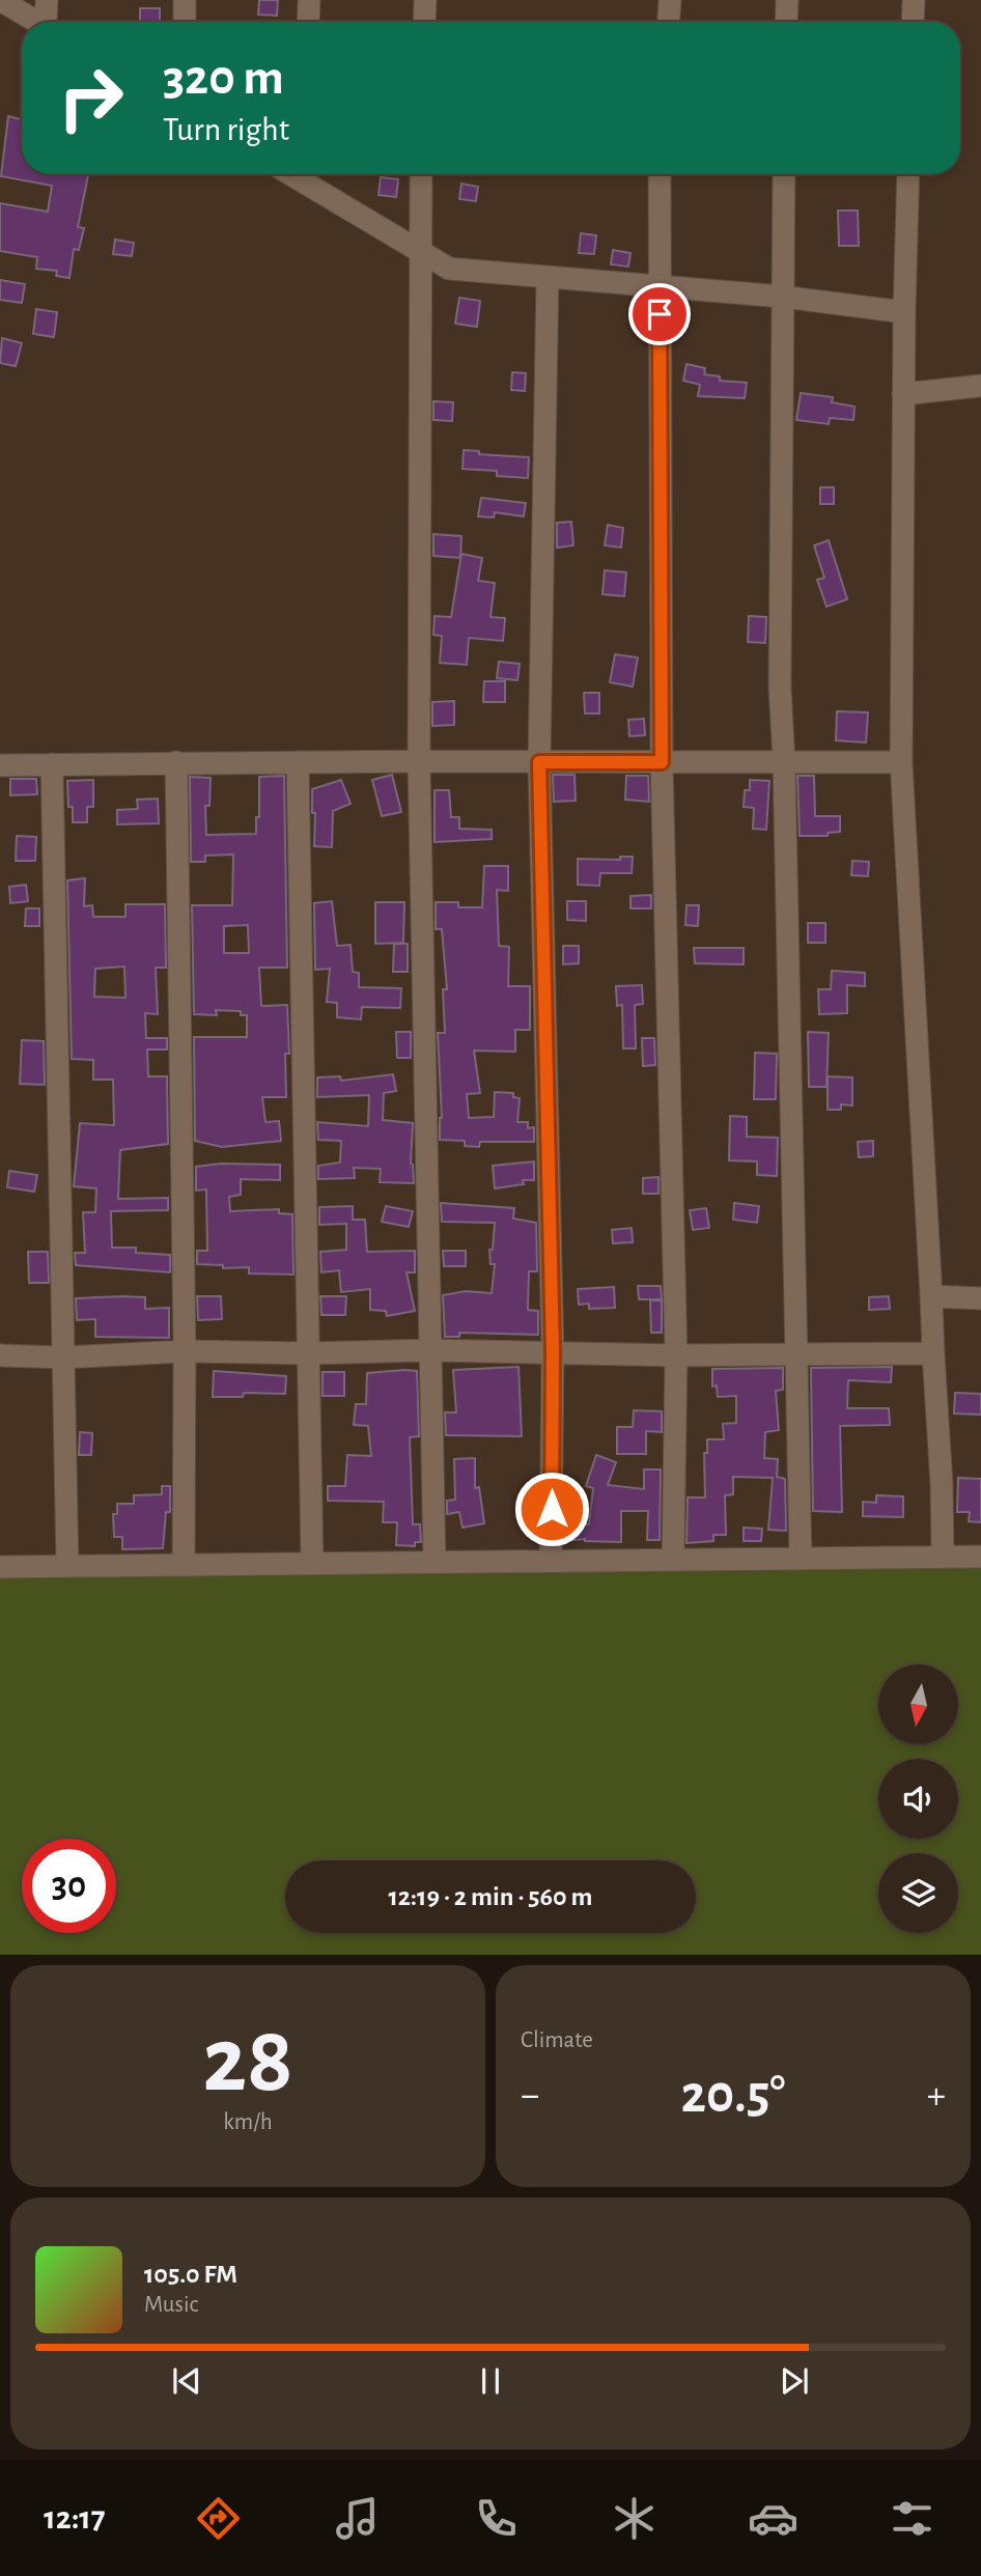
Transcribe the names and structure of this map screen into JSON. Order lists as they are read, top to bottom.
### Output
{
  "north": "bottom",
  "page": {
    "turn": ["320 m", "Turn right"],
    "limit": "30",
    "trip": "12:19 · 2 min · 560 m",
    "tile": [
      ["28", "km/h"],
      "Climate"
    ],
    "heat": ["−", "20.5°", "+"],
    "song": ["105.0 FM", "Music"],
    "tabs": "12:17"
  }
}
